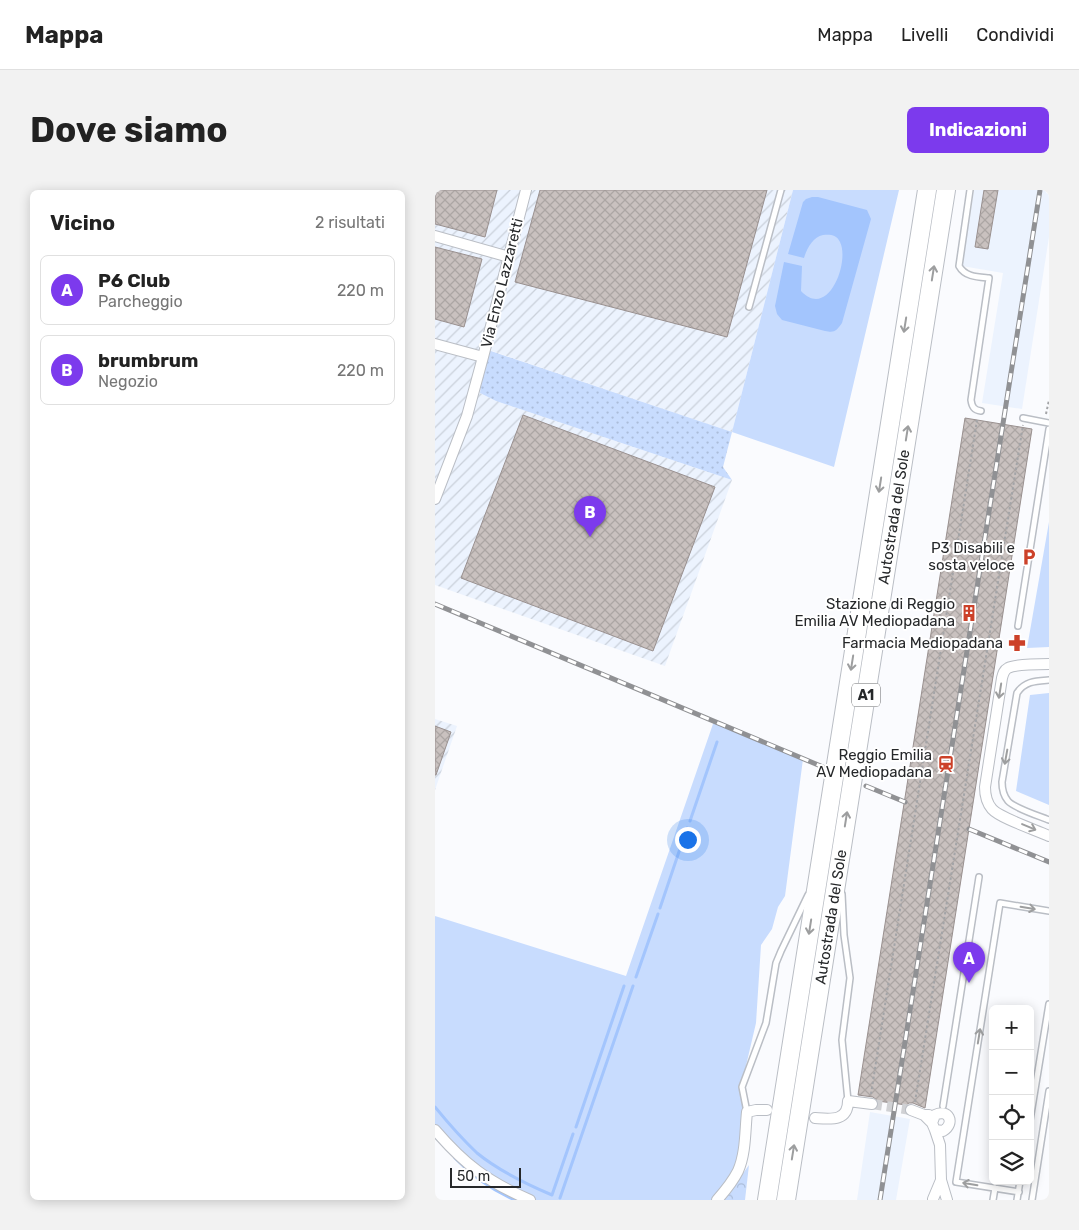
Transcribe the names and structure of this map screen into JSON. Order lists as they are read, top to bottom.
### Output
{
  "streets": {
    "highway": ["Autostrada del Sole", "A1"],
    "street": ["Via Enzo Lazzaretti"]
  },
  "places": {
    "parking": ["P3 Disabili e sosta veloce"],
    "building": ["Stazione di Reggio Emilia AV Mediopadana"],
    "pharmacy": ["Farmacia Mediopadana"],
    "station": ["Reggio Emilia AV Mediopadana"]
  },
  "scale_bar": "50 m",
  "page": {
    "header": "Mappa",
    "nav": ["Mappa", "Livelli", "Condividi"],
    "buttons": "Indicazioni",
    "title": "Dove siamo",
    "heading": ["Vicino", "2 risultati"],
    "list": [
      {
        "mark": "A",
        "name": "P6 Club",
        "note": "Parcheggio",
        "value": "220 m"
      },
      {
        "mark": "B",
        "name": "brumbrum",
        "note": "Negozio",
        "value": "220 m"
      }
    ],
    "pins": ["B", "A"],
    "map_buttons": ["+", "−"],
    "scale": "50 m"
  }
}
